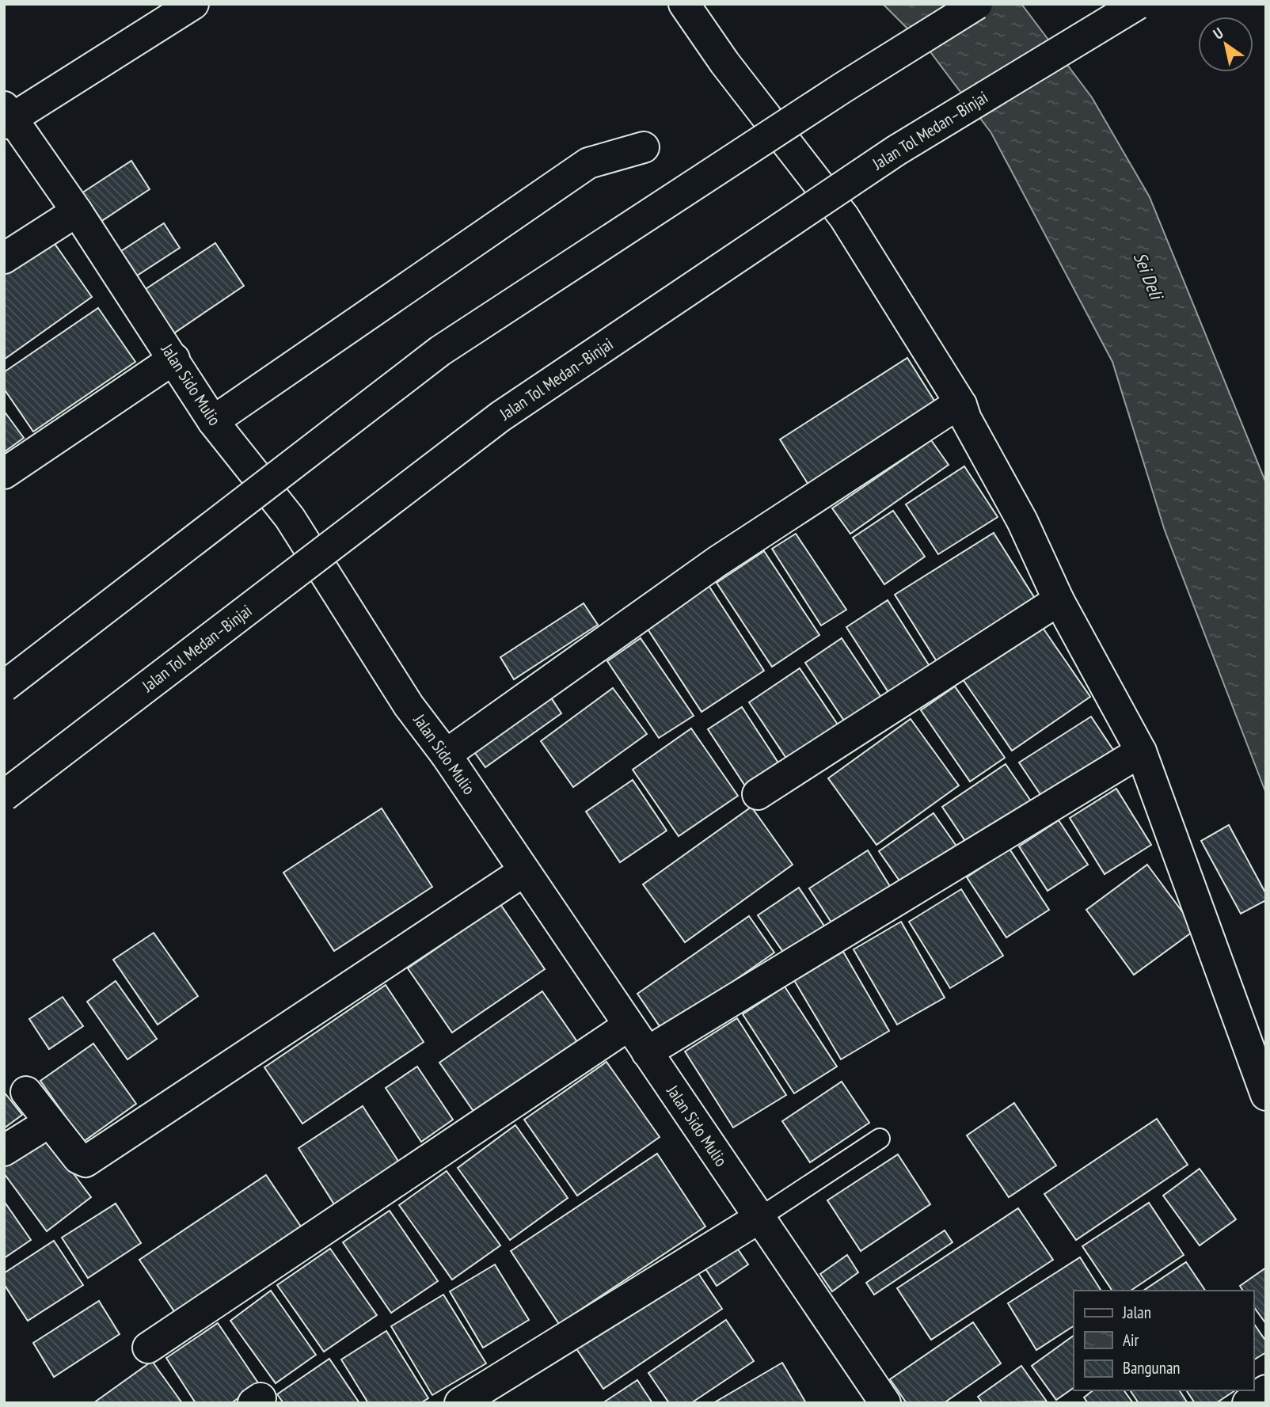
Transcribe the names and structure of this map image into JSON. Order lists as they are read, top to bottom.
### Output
{
  "streets": {
    "main road": ["Jalan Tol Medan–Binjai", "Jalan Sido Mulio"]
  },
  "water": ["Sei Deli"],
  "legend": ["Jalan", "Air", "Bangunan"],
  "north": "top left"
}
